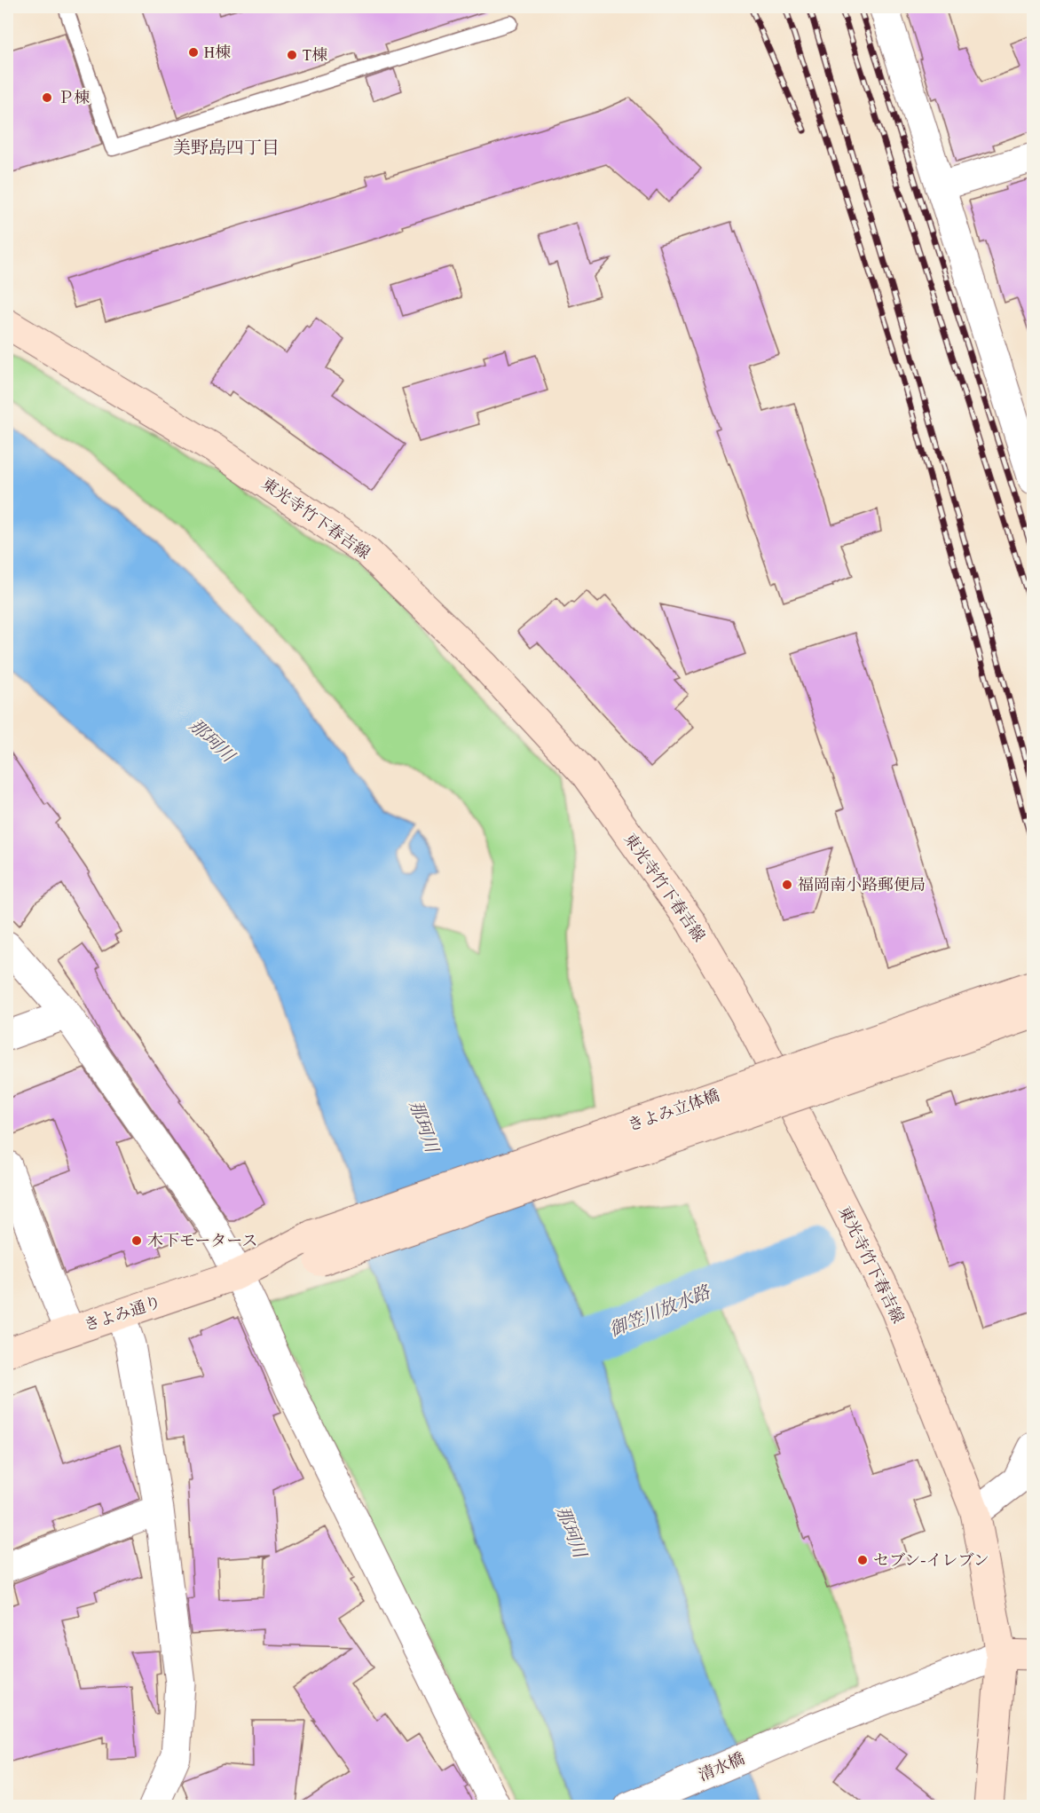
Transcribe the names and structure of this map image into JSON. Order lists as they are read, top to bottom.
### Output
{
  "streets": {
    "street": [
      "東光寺竹下春吉線",
      "きよみ立体橋",
      "きよみ通り",
      "清水橋"
    ]
  },
  "crossings": [
    ["東光寺竹下春吉線", "清水橋"],
    ["きよみ立体橋", "きよみ通り"]
  ],
  "districts": ["美野島四丁目"],
  "water": ["那珂川", "御笠川放水路"],
  "places": [
    "H棟",
    "T棟",
    "Ｐ棟",
    "福岡南小路郵便局",
    "木下モータース",
    "セブン-イレブン"
  ]
}
